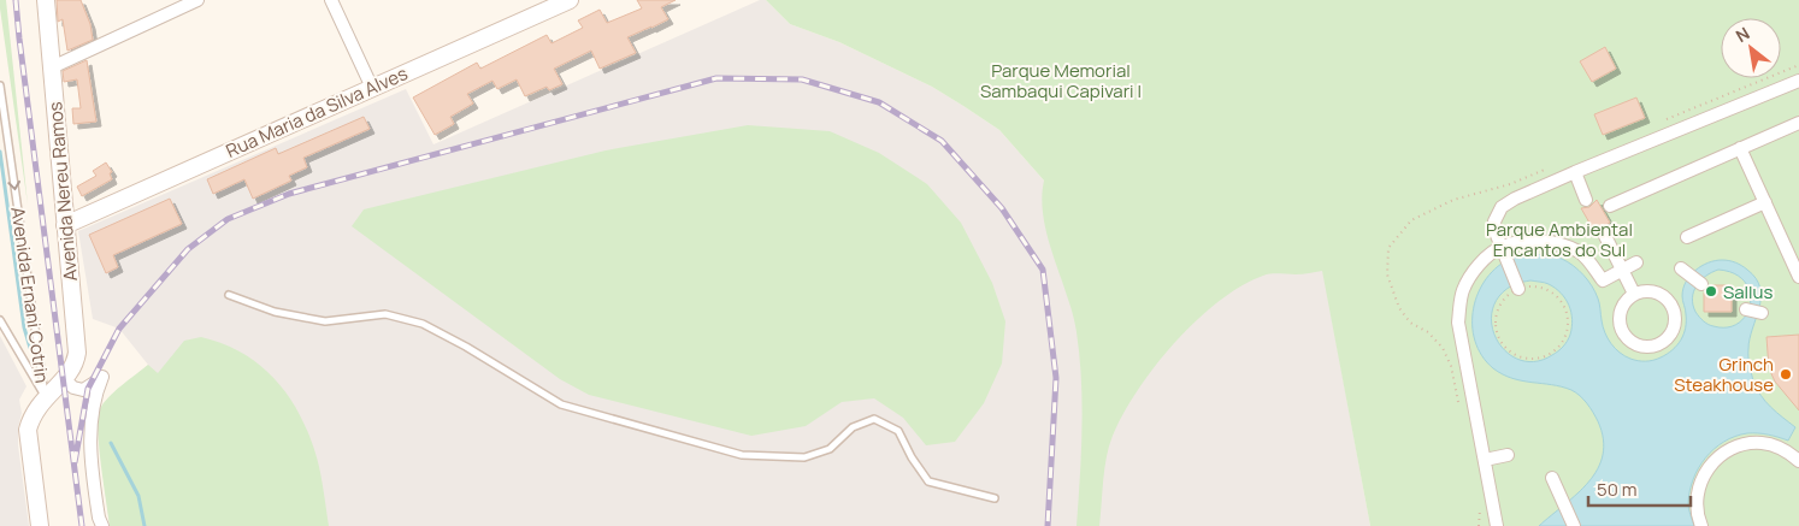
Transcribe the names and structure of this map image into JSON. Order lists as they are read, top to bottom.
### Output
{
  "streets": {
    "main road": ["Rua Maria da Silva Alves", "Avenida Nereu Ramos"],
    "lane": ["Avenida Ernani Cotrin"]
  },
  "crossings": [
    ["Rua Maria da Silva Alves", "Avenida Nereu Ramos"],
    ["Avenida Nereu Ramos", "Avenida Ernani Cotrin"]
  ],
  "parks": ["Parque Memorial Sambaqui Capivari I", "Parque Ambiental Encantos do Sul"],
  "places": ["Sallus", "Grinch Steakhouse"],
  "scale_bar": "50 m",
  "north": "top left"
}
